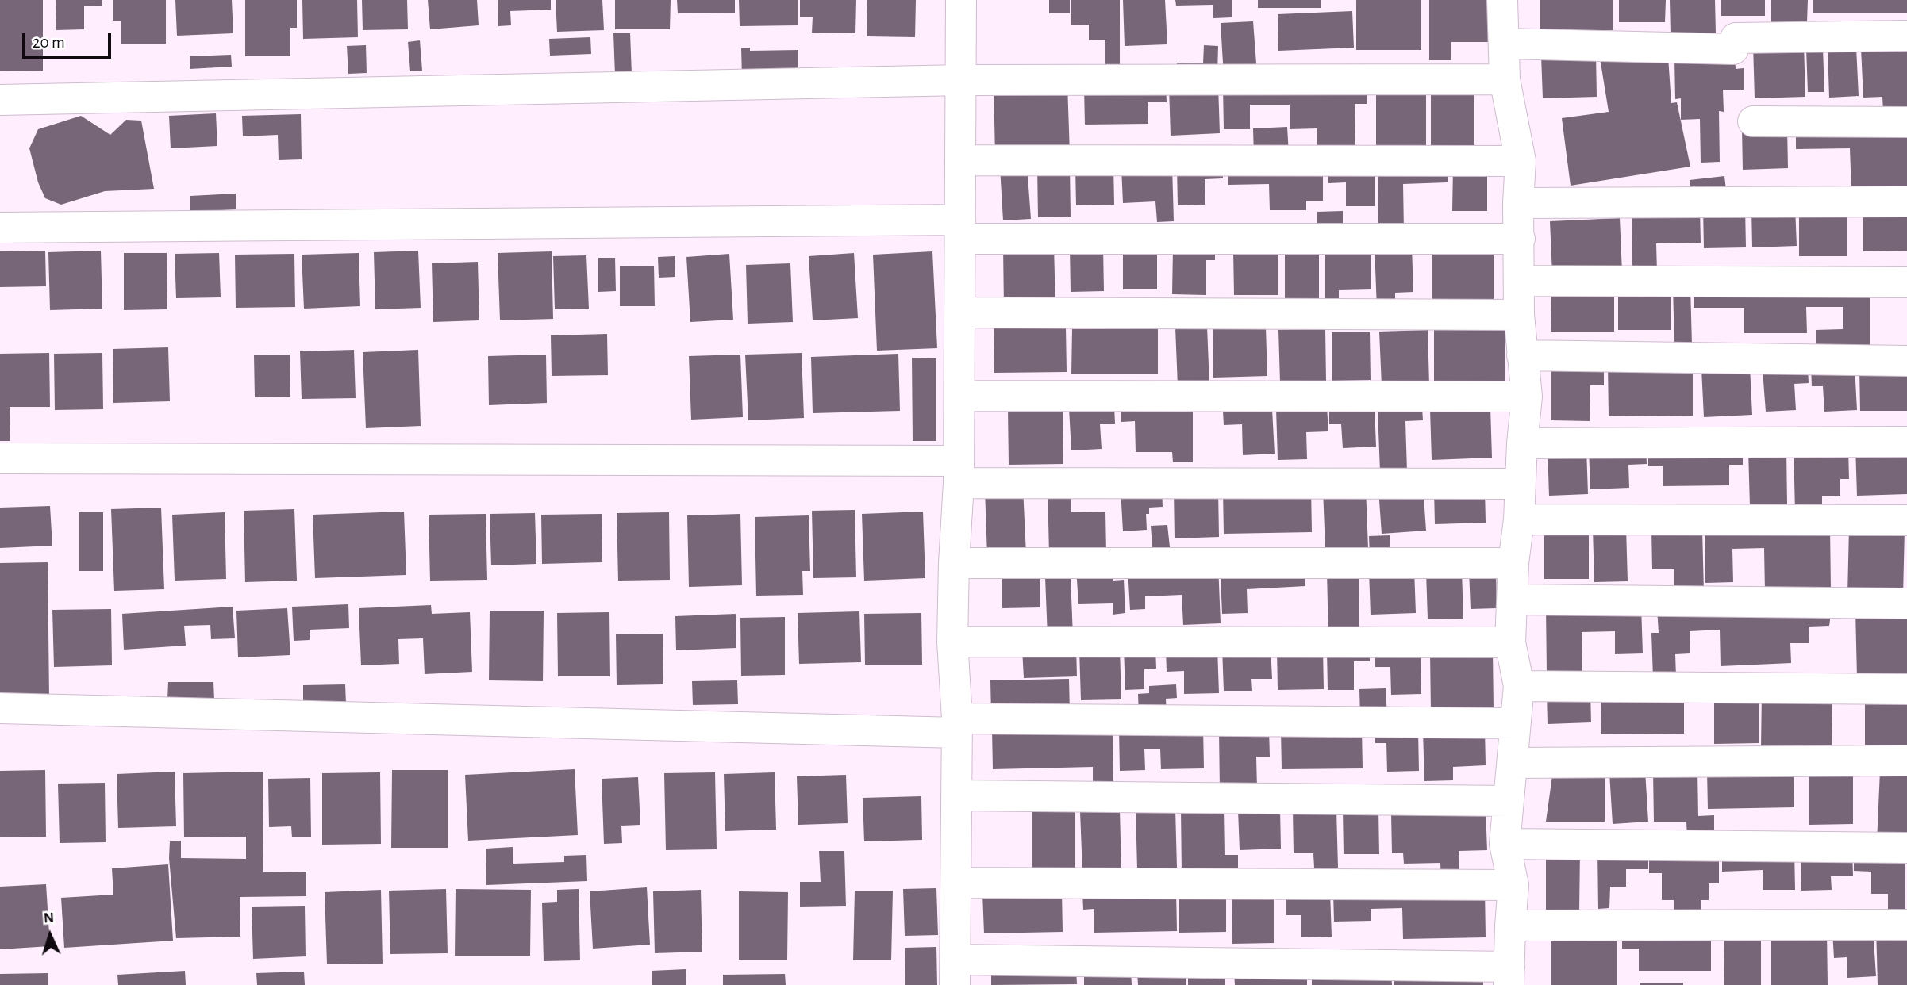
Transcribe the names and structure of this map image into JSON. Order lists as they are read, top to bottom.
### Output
{
  "scale_bar": "20 m",
  "north": "top"
}
